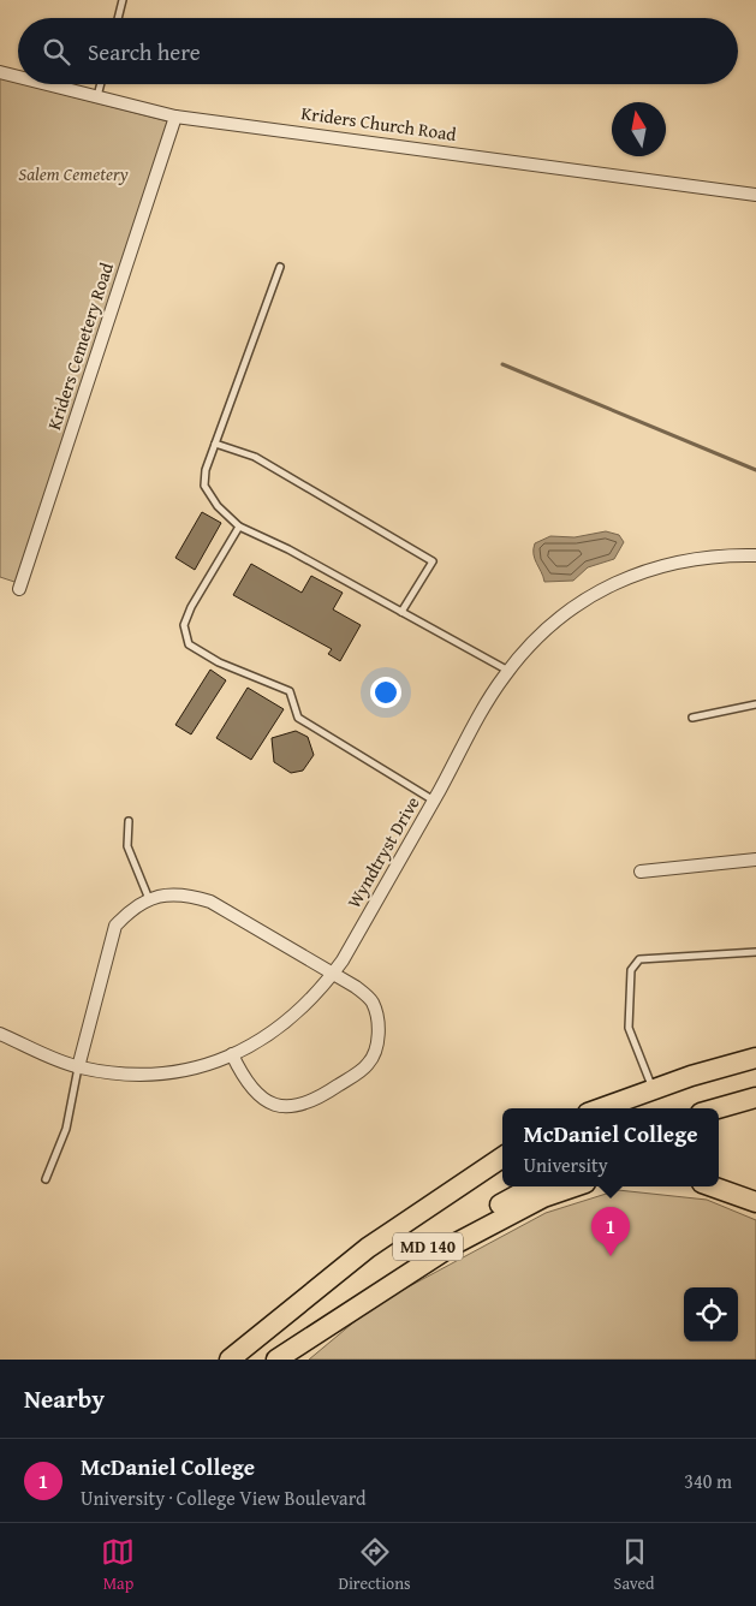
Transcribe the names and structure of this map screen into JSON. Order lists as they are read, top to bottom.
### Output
{
  "streets": {
    "highway": ["MD 140"],
    "street": ["Kriders Church Road", "Kriders Cemetery Road", "Wyndtryst Drive"]
  },
  "crossings": [
    ["Kriders Church Road", "Kriders Cemetery Road"]
  ],
  "parks": ["Salem Cemetery"],
  "north": "top",
  "page": {
    "search": "Search here",
    "popup": ["McDaniel College", "University"],
    "pins": "1",
    "heading": "Nearby",
    "list": [
      {
        "mark": "1",
        "name": "McDaniel College",
        "note": "University · College View Boulevard",
        "value": "340 m"
      }
    ],
    "nav": ["Map", "Directions", "Saved"]
  }
}
